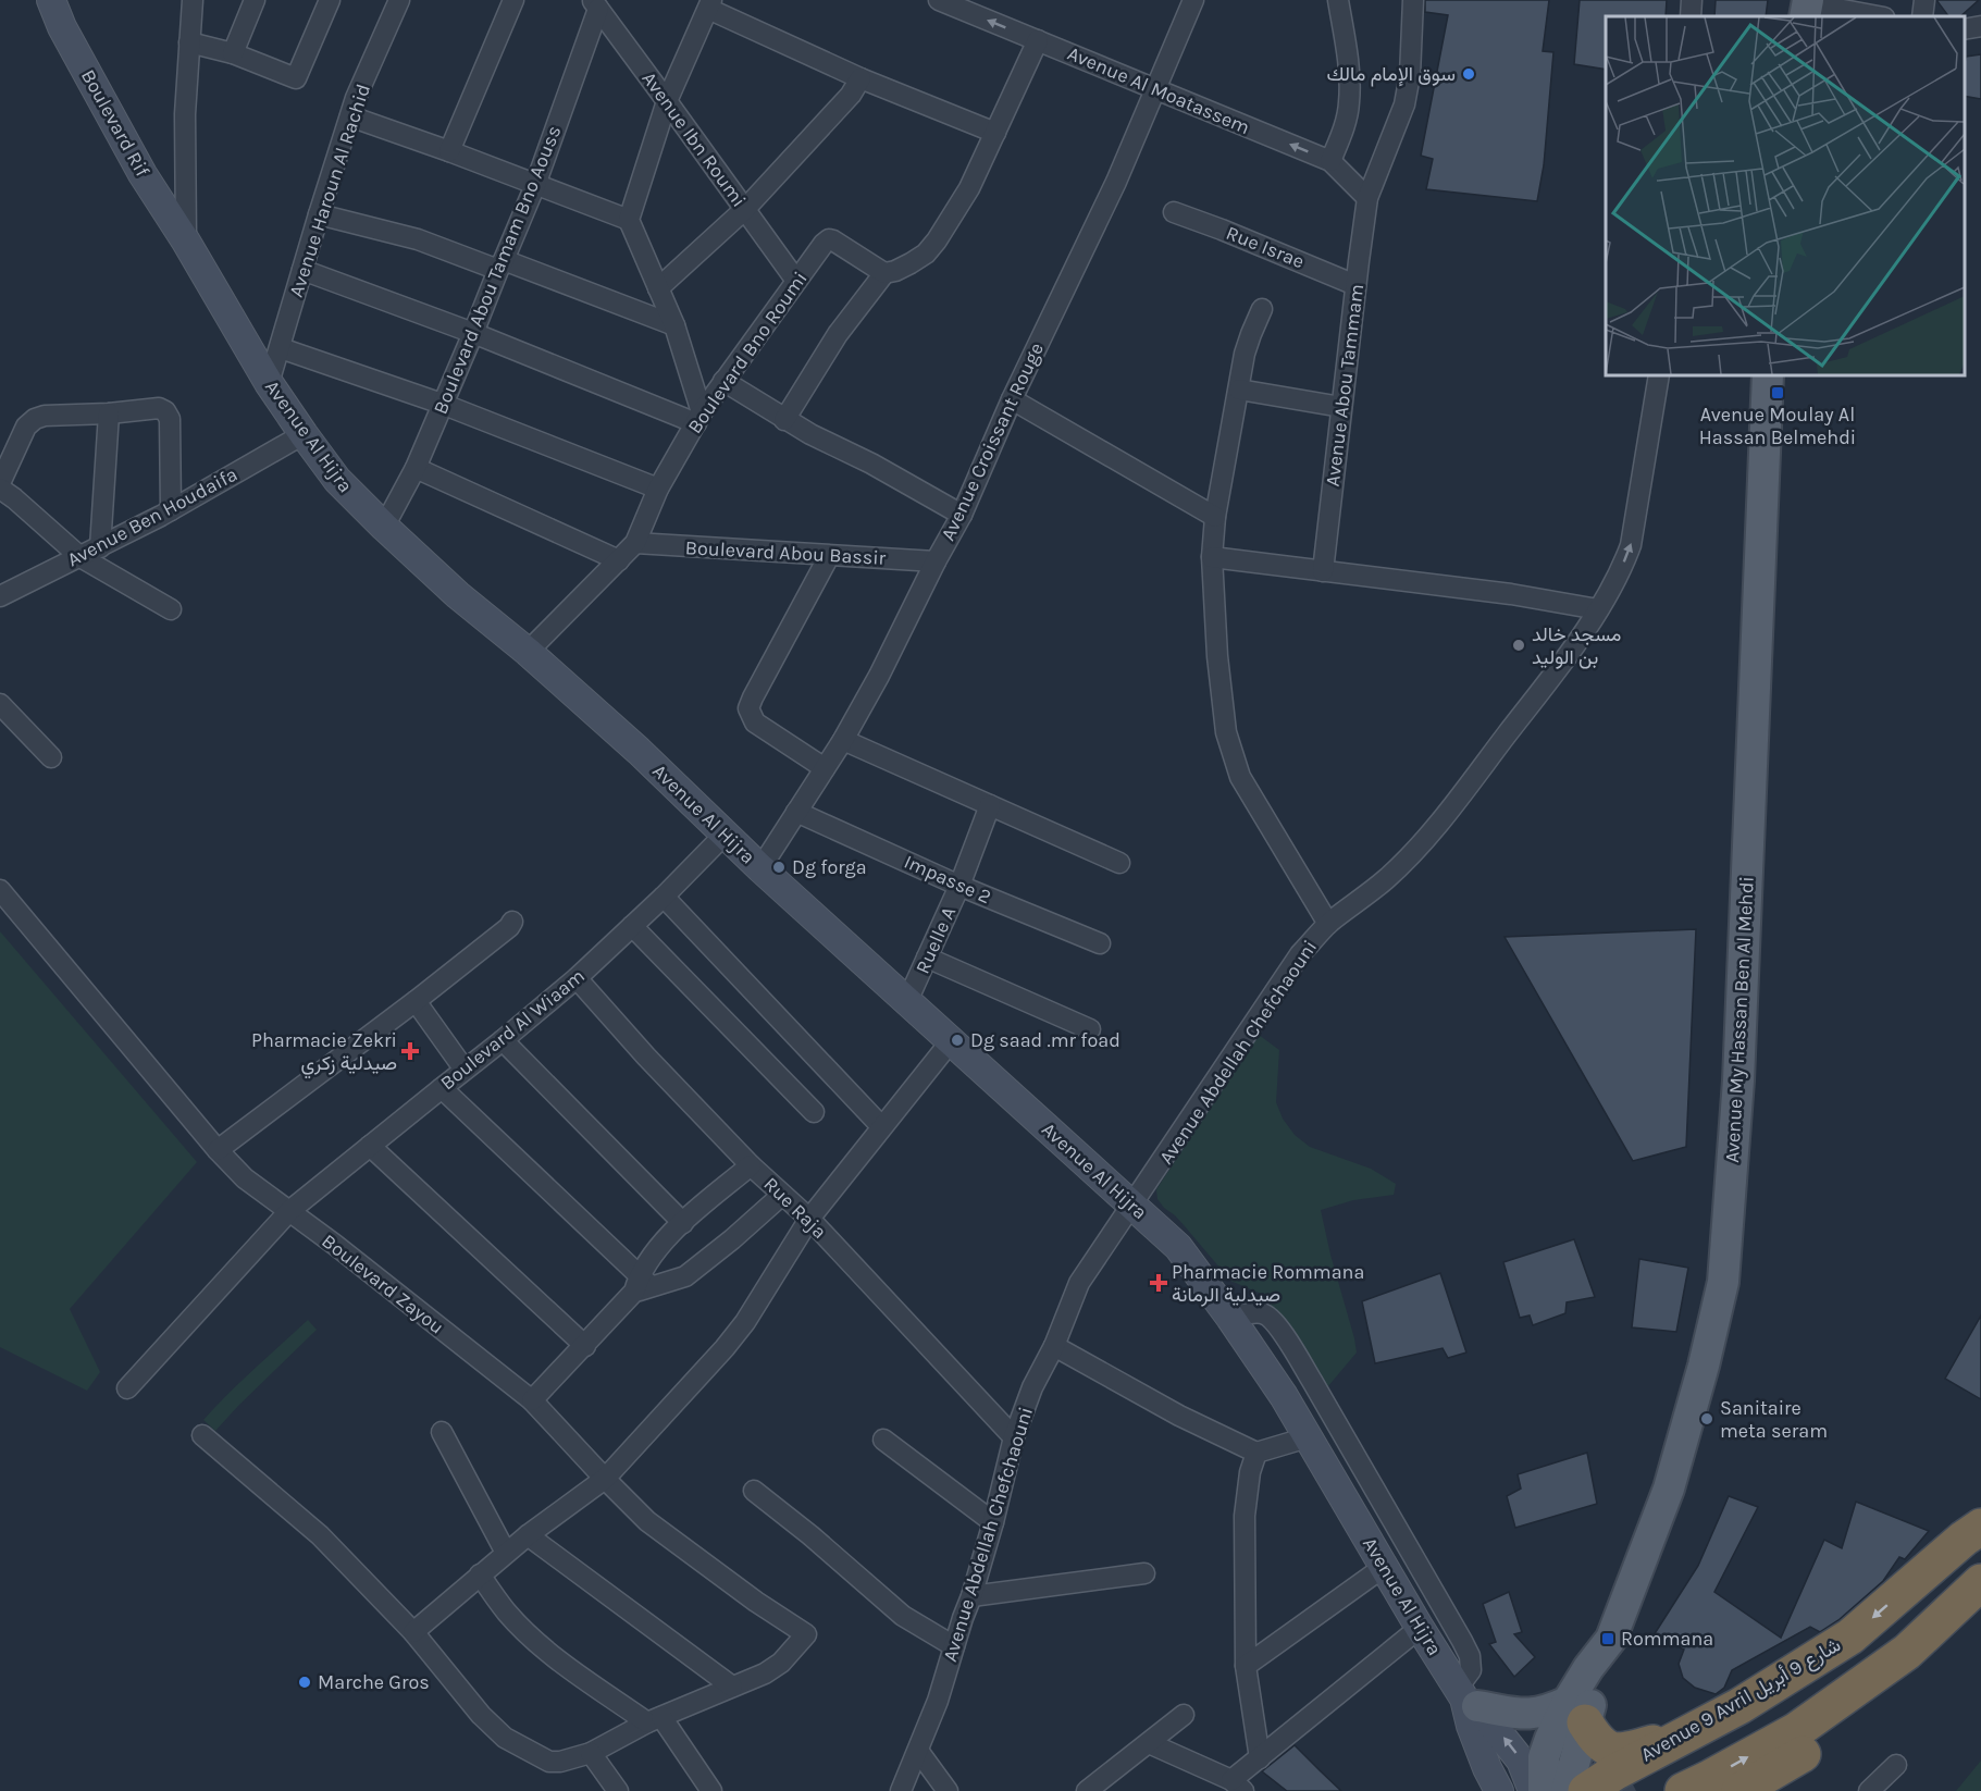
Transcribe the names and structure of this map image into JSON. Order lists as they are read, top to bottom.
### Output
{
  "streets": {
    "highway": ["Avenue 9 Avril شارع 9 أبريل"],
    "main road": ["Avenue My Hassan Ben Al Mehdi"],
    "street": [
      "Avenue Al Moatassem",
      "Boulevard Rif",
      "Avenue Ibn Roumi",
      "Avenue Haroun Al Rachid",
      "Rue Israe",
      "Boulevard Abou Tamam Bno Aouss",
      "Boulevard Bno Roumi",
      "Avenue Abou Tammam",
      "Avenue Al Hijra",
      "Avenue Croissant Rouge",
      "Avenue Ben Houdaifa",
      "Boulevard Abou Bassir",
      "Impasse 2",
      "Ruelle A",
      "Boulevard Al Wiaam",
      "Avenue Abdellah Chefchaouni",
      "Rue Raja",
      "Boulevard Zayou"
    ]
  },
  "crossings": [
    ["Avenue Al Moatassem", "Avenue Abou Tammam"],
    ["Avenue Al Moatassem", "Avenue Croissant Rouge"],
    ["Boulevard Rif", "Avenue Al Hijra"],
    ["Avenue Ibn Roumi", "Boulevard Abou Tamam Bno Aouss"],
    ["Avenue Ibn Roumi", "Boulevard Bno Roumi"],
    ["Avenue Haroun Al Rachid", "Avenue Al Hijra"],
    ["Rue Israe", "Avenue Abou Tammam"],
    ["Boulevard Abou Tamam Bno Aouss", "Avenue Al Hijra"],
    ["Boulevard Bno Roumi", "Avenue Al Hijra"],
    ["Boulevard Bno Roumi", "Boulevard Abou Bassir"],
    ["Avenue Al Hijra", "Avenue Croissant Rouge"],
    ["Avenue Al Hijra", "Avenue Ben Houdaifa"],
    ["Avenue Al Hijra", "Ruelle A"],
    ["Avenue Al Hijra", "Boulevard Al Wiaam"],
    ["Avenue Al Hijra", "Avenue Abdellah Chefchaouni"],
    ["Avenue Croissant Rouge", "Boulevard Abou Bassir"],
    ["Avenue Croissant Rouge", "Impasse 2"],
    ["Impasse 2", "Ruelle A"],
    ["Boulevard Al Wiaam", "Rue Raja"],
    ["Boulevard Al Wiaam", "Boulevard Zayou"],
    ["Avenue Abdellah Chefchaouni", "Rue Raja"]
  ],
  "places": {
    "other": [
      "سوق الإمام مالك",
      "مسجد خالد بن الوليد",
      "Dg forga",
      "Dg saad .mr foad",
      "Sanitaire meta seram",
      "Marche Gros"
    ],
    "transit": ["Avenue Moulay Al Hassan Belmehdi", "Rommana"],
    "health": ["Pharmacie Zekri صيدلية زكري", "Pharmacie Rommana صيدلية الرمانة"]
  }
}
